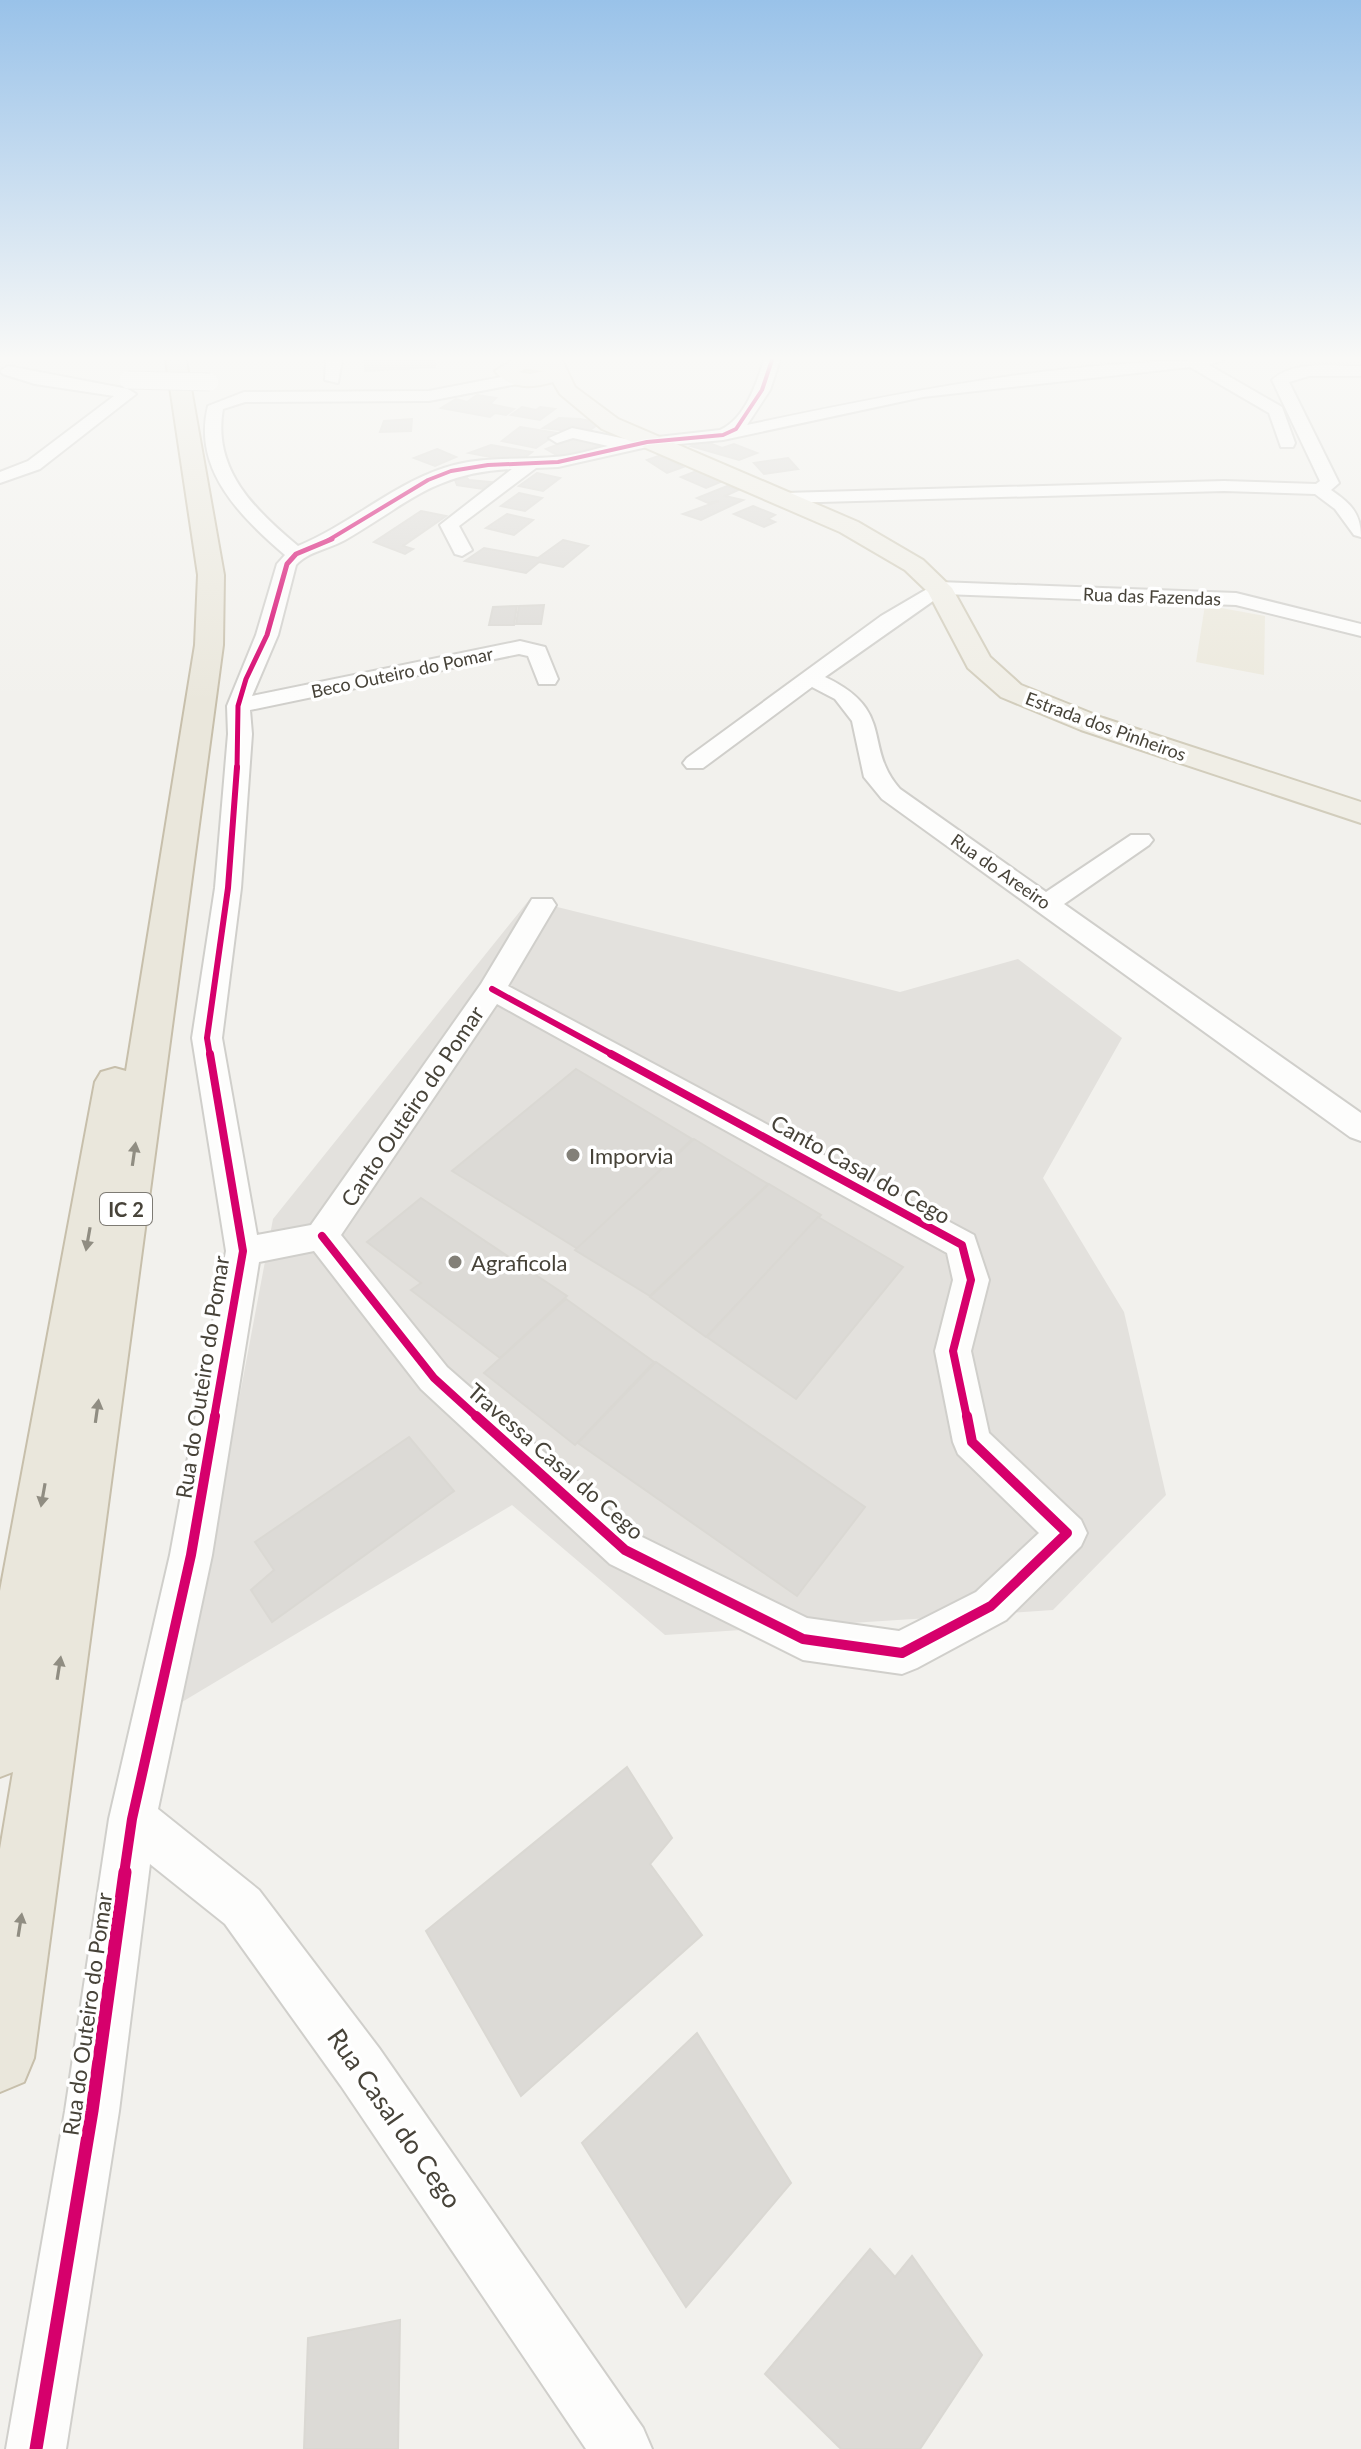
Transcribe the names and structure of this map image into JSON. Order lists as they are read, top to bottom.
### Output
{
  "streets": {
    "highway": ["IC 2"],
    "main road": ["Estrada dos Pinheiros"],
    "street": [
      "Rua das Fazendas",
      "Beco Outeiro do Pomar",
      "Rua do Areeiro",
      "Canto Outeiro do Pomar",
      "Canto Casal do Cego",
      "Rua do Outeiro do Pomar",
      "Travessa Casal do Cego",
      "Rua Casal do Cego"
    ]
  },
  "crossings": [
    ["Rua das Fazendas", "Estrada dos Pinheiros"],
    ["Beco Outeiro do Pomar", "Rua do Outeiro do Pomar"],
    ["Canto Outeiro do Pomar", "Canto Casal do Cego"],
    ["Canto Outeiro do Pomar", "Travessa Casal do Cego"],
    ["Canto Casal do Cego", "Travessa Casal do Cego"],
    ["Rua do Outeiro do Pomar", "Rua Casal do Cego"]
  ],
  "places": ["Imporvia", "Agraficola"]
}
